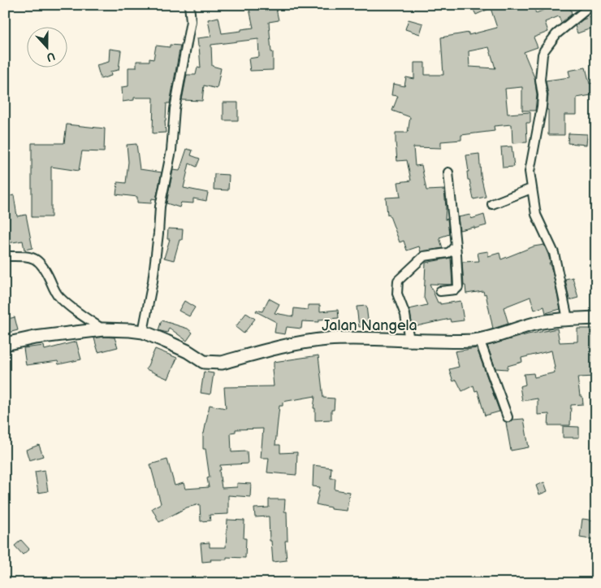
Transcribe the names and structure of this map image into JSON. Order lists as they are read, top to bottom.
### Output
{
  "streets": {
    "main road": ["Jalan Nangela"]
  },
  "north": "bottom"
}
